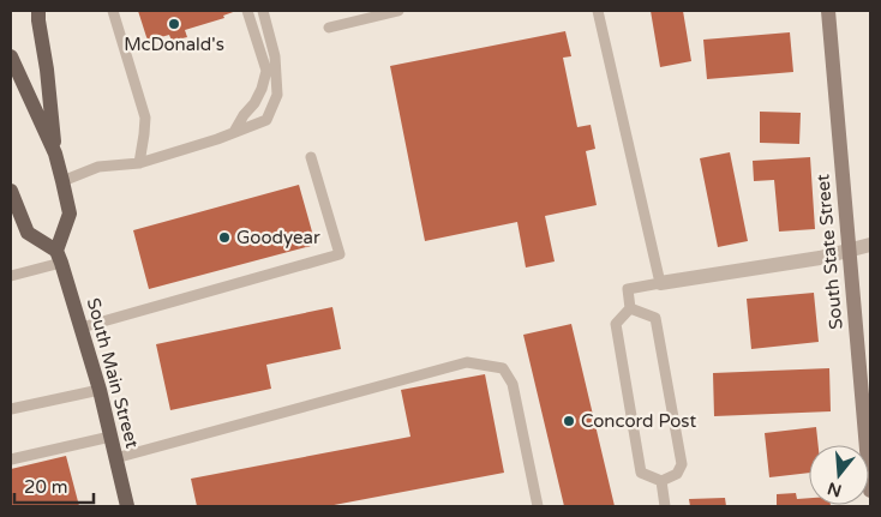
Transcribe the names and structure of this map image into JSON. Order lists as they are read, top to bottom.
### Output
{
  "streets": {
    "main road": ["South Main Street"],
    "street": ["South State Street"]
  },
  "places": ["McDonald's", "Goodyear", "Concord Post"],
  "scale_bar": "20 m",
  "north": "bottom"
}
